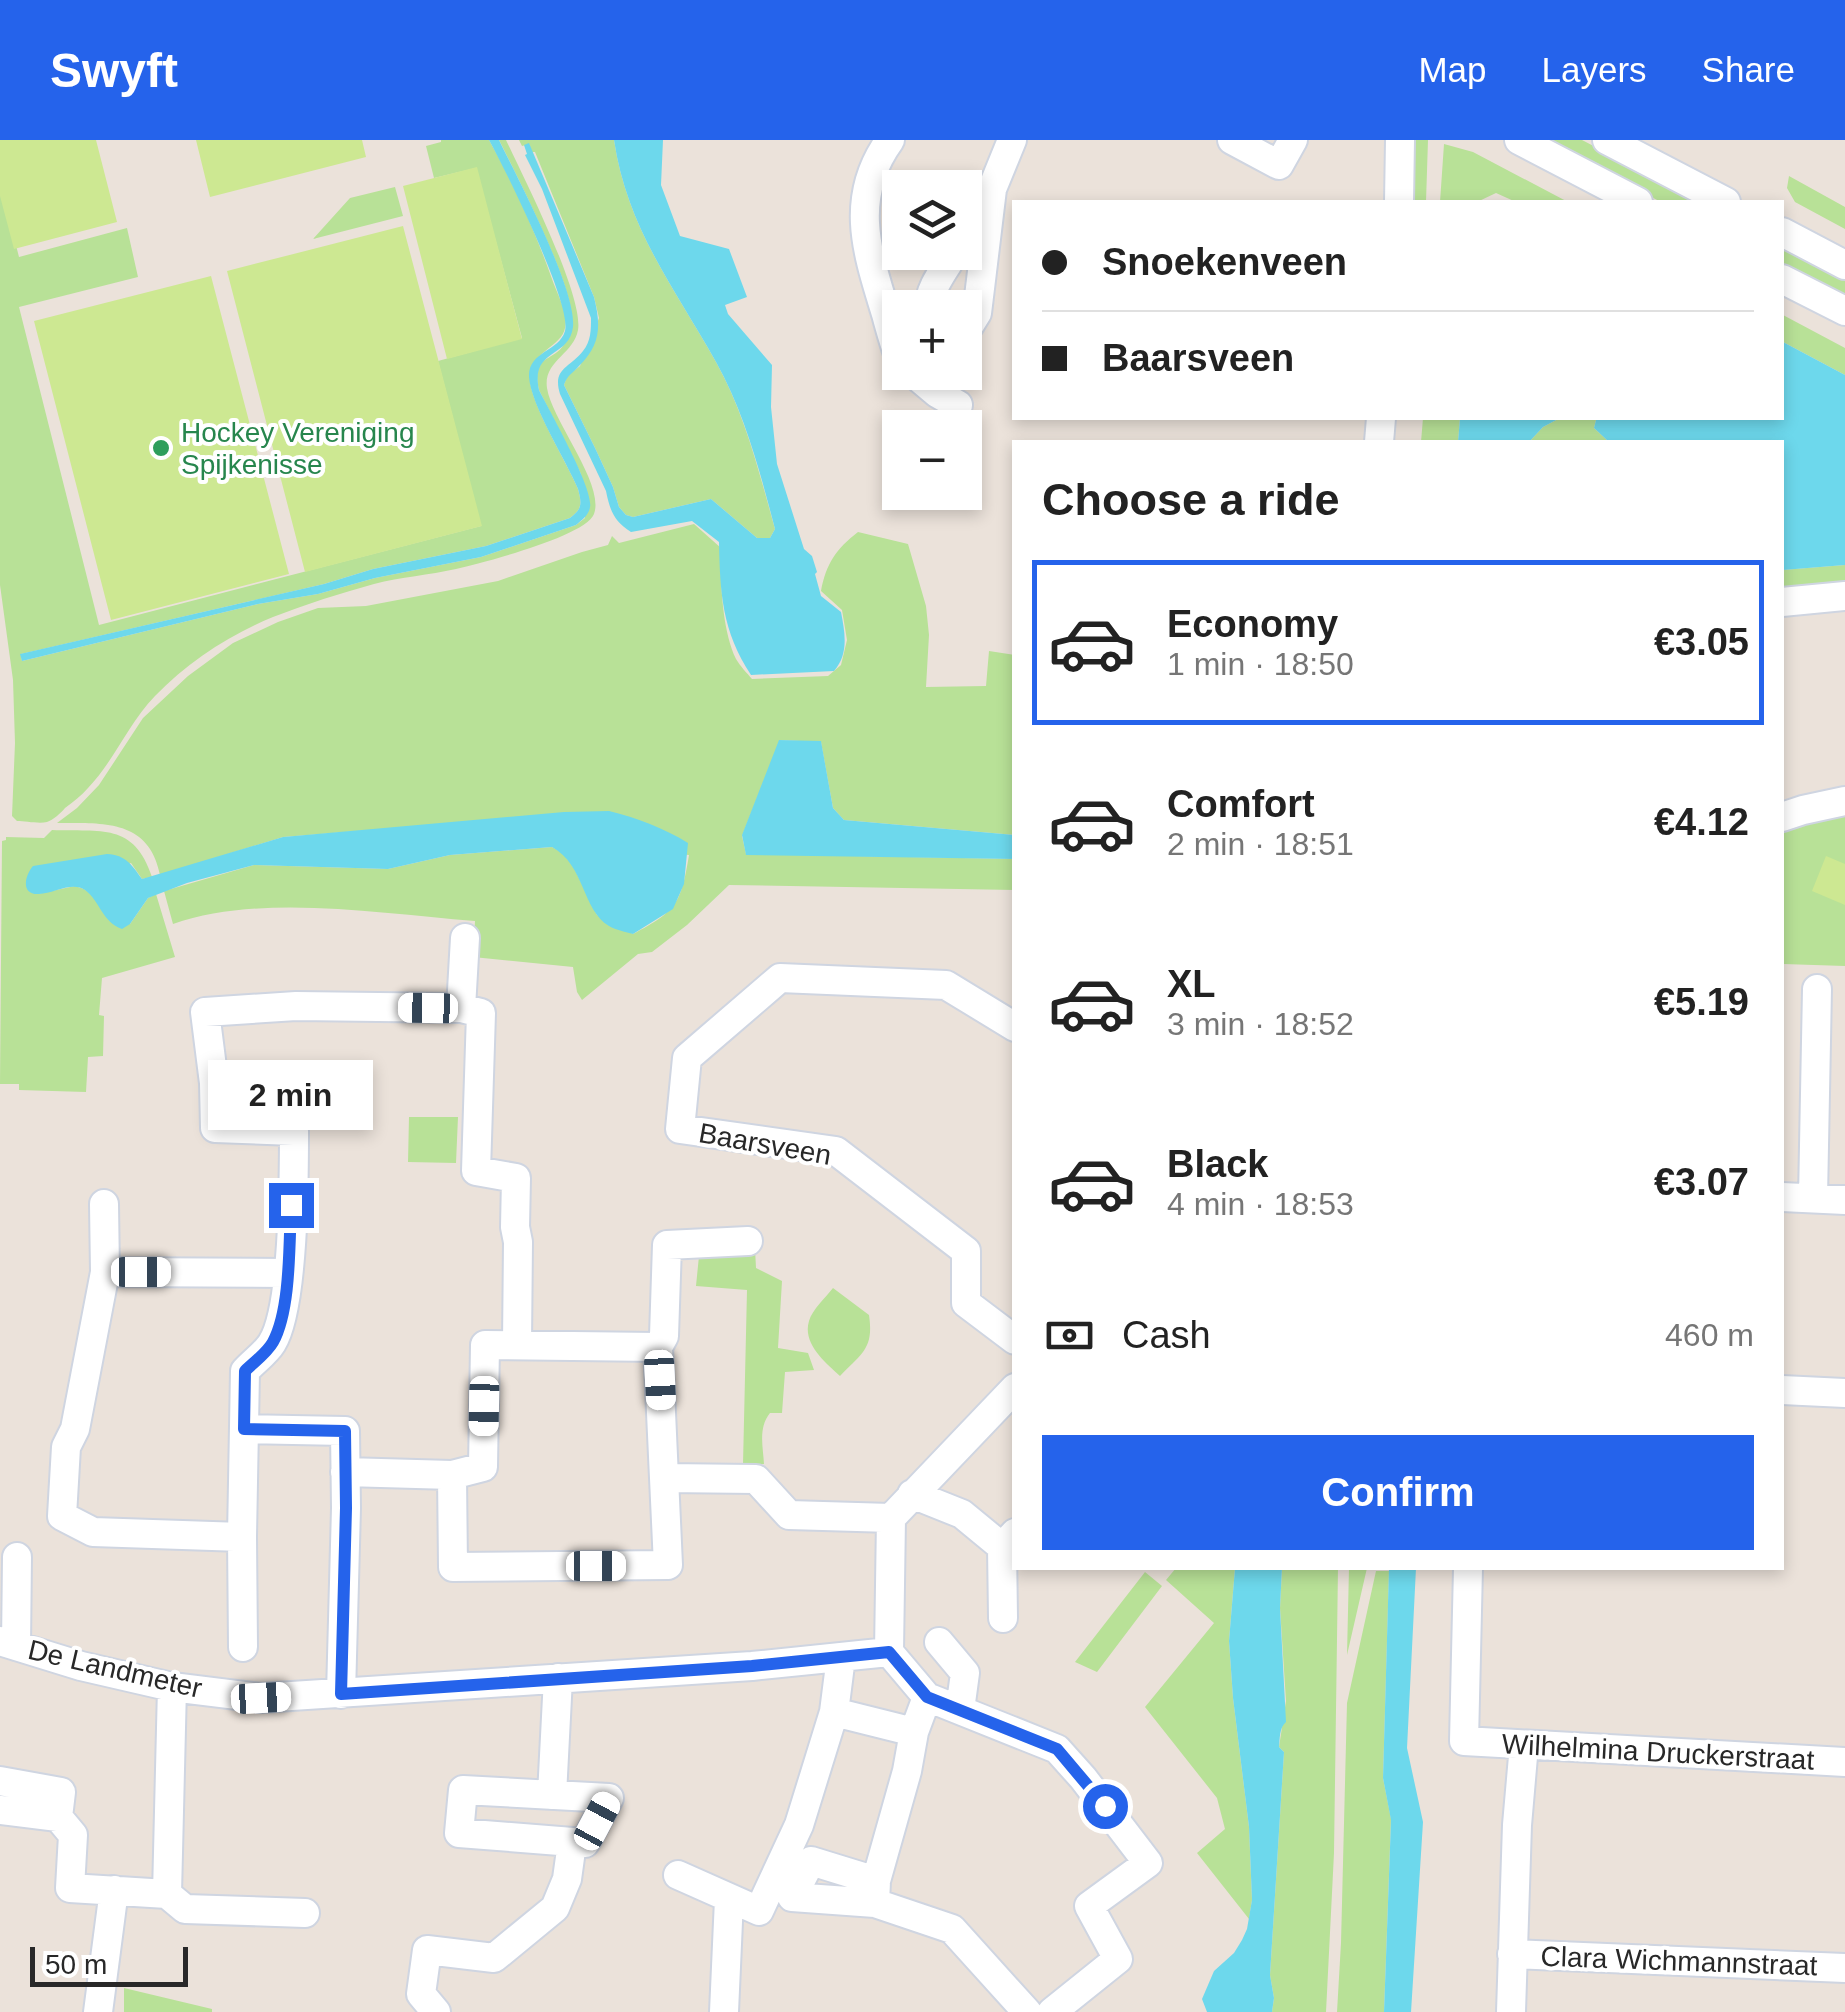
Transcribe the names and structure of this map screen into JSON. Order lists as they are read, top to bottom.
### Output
{
  "streets": {
    "street": [
      "Baarsveen",
      "De Landmeter",
      "Wilhelmina Druckerstraat",
      "Clara Wichmannstraat"
    ]
  },
  "places": ["Hockey Vereniging Spijkenisse"],
  "scale_bar": "50 m",
  "page": {
    "header": "Swyft",
    "nav": ["Map", "Layers", "Share"],
    "map_buttons": ["+", "−"],
    "banner": ["Snoekenveen", "Baarsveen"],
    "heading": "Choose a ride",
    "list": [
      {
        "name": "Economy",
        "note": "1 min · 18:50",
        "value": "€3.05"
      },
      {
        "name": "Comfort",
        "note": "2 min · 18:51",
        "value": "€4.12"
      },
      {
        "name": "XL",
        "note": "3 min · 18:52",
        "value": "€5.19"
      },
      {
        "name": "Black",
        "note": "4 min · 18:53",
        "value": "€3.07"
      }
    ],
    "bubble": "2 min",
    "pay": ["Cash", "460 m"],
    "buttons": "Confirm",
    "scale": "50 m"
  }
}
